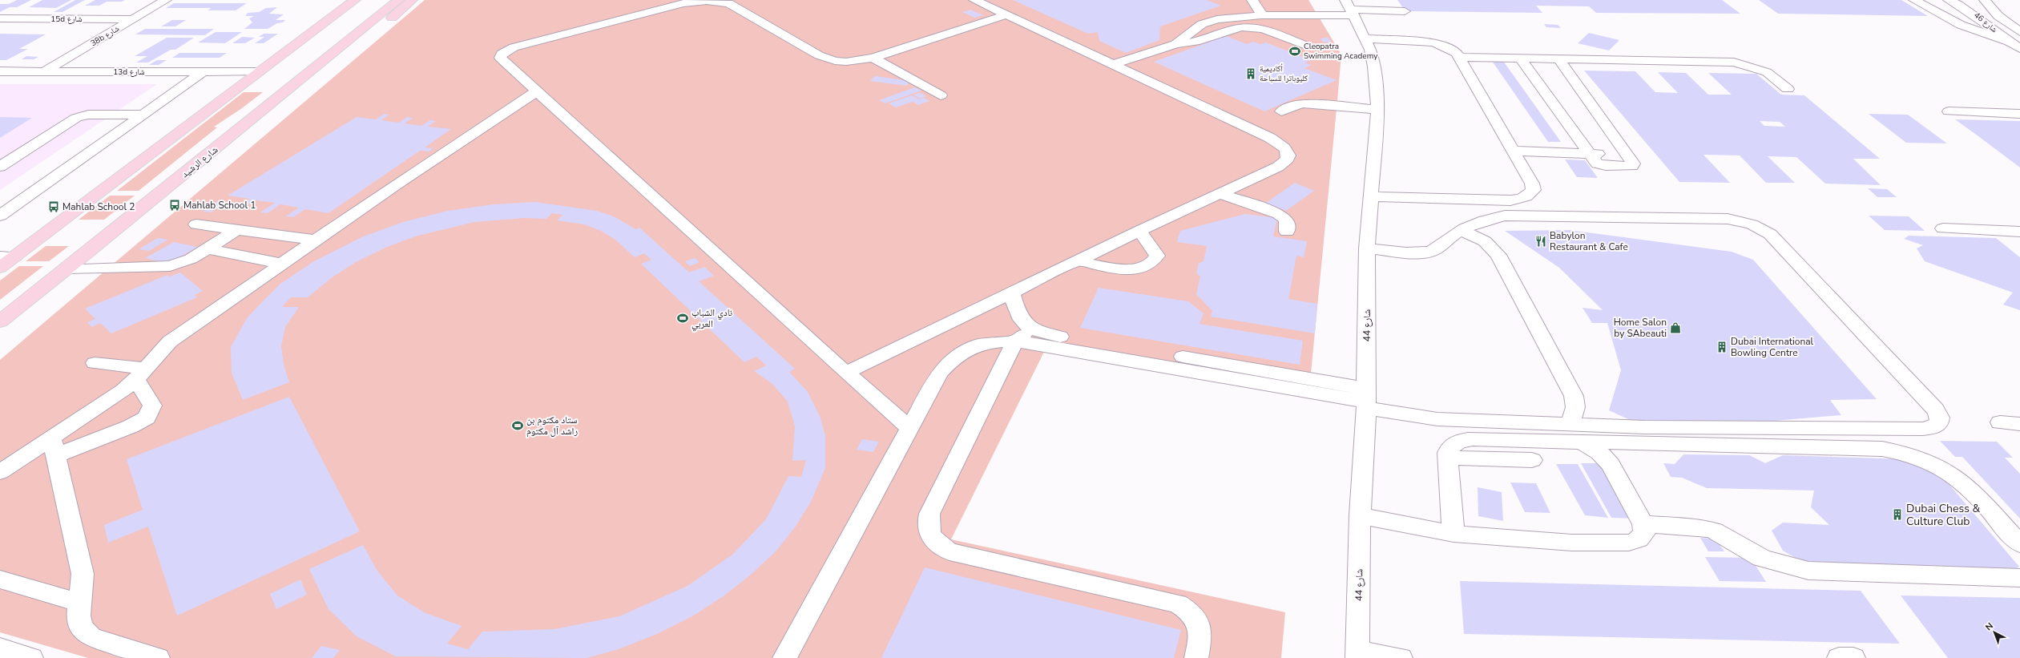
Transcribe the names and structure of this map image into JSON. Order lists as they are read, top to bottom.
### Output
{
  "streets": {
    "main road": ["شارع الرشيد"],
    "street": [
      "15d شارع",
      "شارع 46",
      "38b شارع",
      "13d شارع",
      "شارع 44"
    ]
  },
  "crossings": [
    ["15d شارع", "38b شارع"],
    ["38b شارع", "13d شارع"]
  ],
  "places": {
    "sports": ["Cleopatra Swimming Academy", "نادي الشباب العربي", "ستاد مكتوم بن راشد آل مكتوم"],
    "building": ["أكاديمية كليوباترا للسباحة", "Dubai International Bowling Centre", "Dubai Chess & Culture Club"],
    "bus stop": ["Mahlab School 1", "Mahlab School 2"],
    "restaurant": ["Babylon Restaurant & Cafe"],
    "shop": ["Home Salon by SAbeauti"]
  },
  "north": "top left"
}
